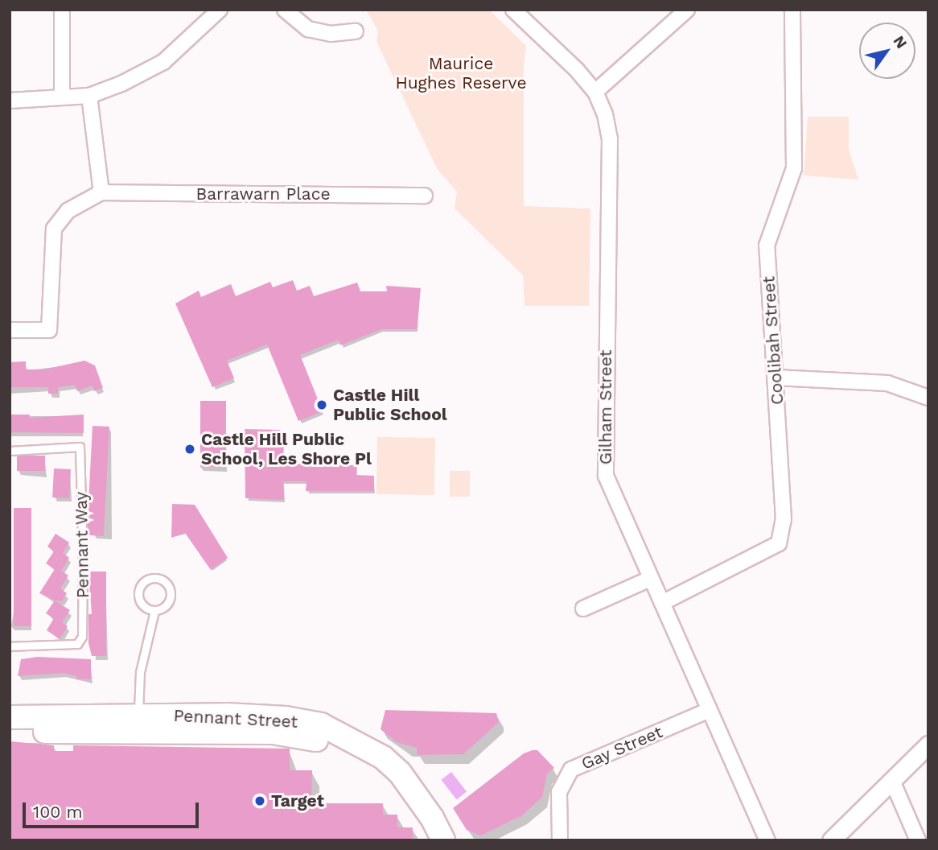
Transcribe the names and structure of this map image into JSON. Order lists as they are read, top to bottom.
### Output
{
  "streets": {
    "main road": ["Pennant Street"],
    "street": [
      "Barrawarn Place",
      "Coolibah Street",
      "Gilham Street",
      "Gay Street"
    ],
    "lane": ["Pennant Way"]
  },
  "crossings": [
    ["Coolibah Street", "Gilham Street"],
    ["Gilham Street", "Gay Street"]
  ],
  "parks": ["Maurice Hughes Reserve"],
  "places": ["Castle Hill Public School", "Castle Hill Public School, Les Shore Pl", "Target"],
  "scale_bar": "100 m",
  "north": "top right"
}
